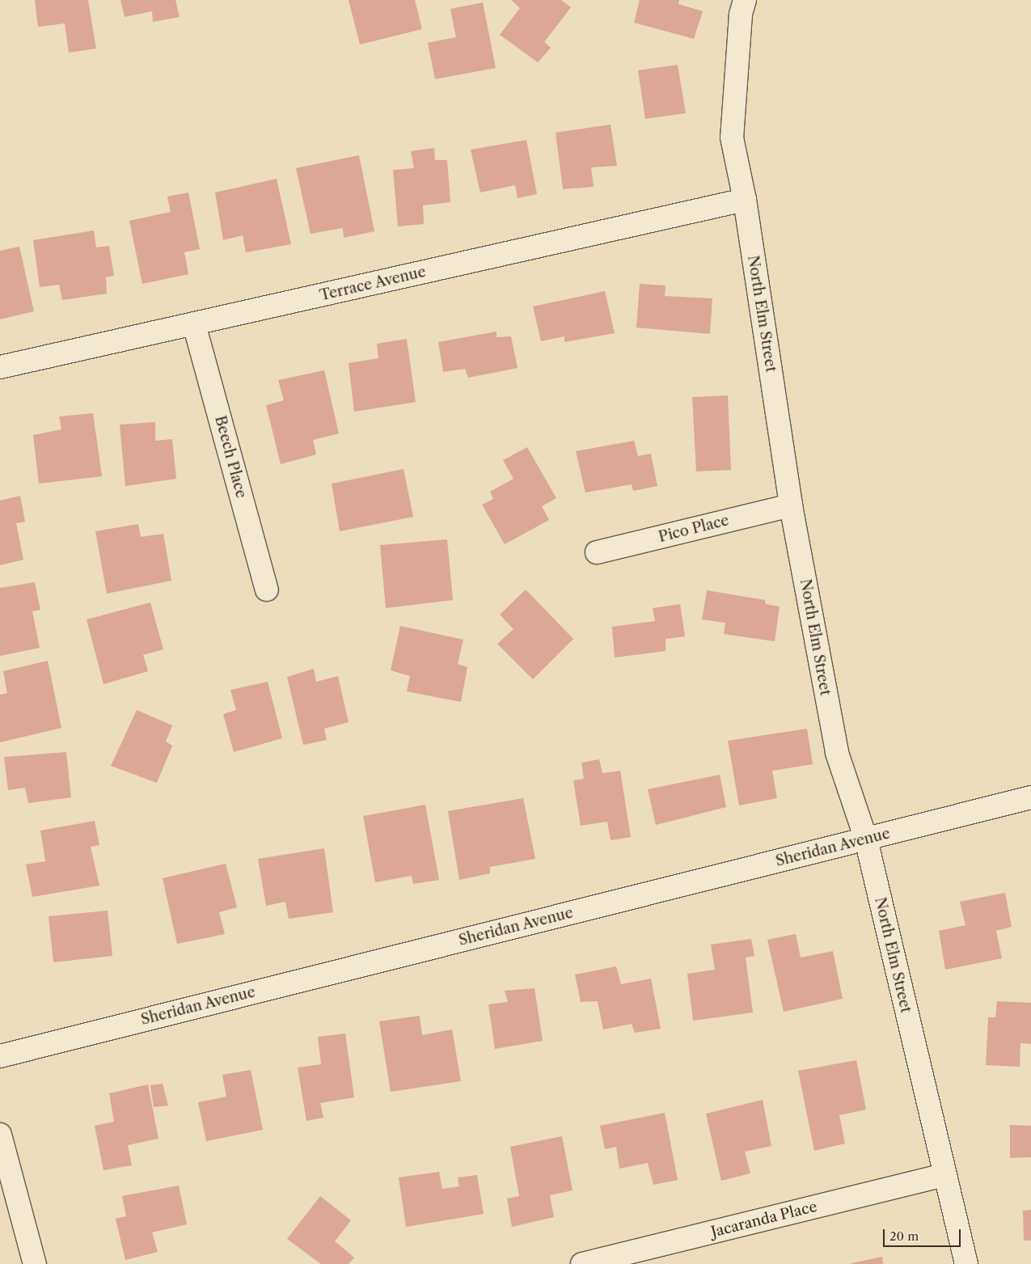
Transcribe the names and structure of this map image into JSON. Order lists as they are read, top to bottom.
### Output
{
  "streets": {
    "street": [
      "Terrace Avenue",
      "North Elm Street",
      "Beech Place",
      "Pico Place",
      "Sheridan Avenue",
      "Jacaranda Place"
    ]
  },
  "crossings": [
    ["Terrace Avenue", "North Elm Street"],
    ["Terrace Avenue", "Beech Place"],
    ["North Elm Street", "Pico Place"],
    ["North Elm Street", "Sheridan Avenue"],
    ["North Elm Street", "Jacaranda Place"]
  ],
  "scale_bar": "20 m"
}
